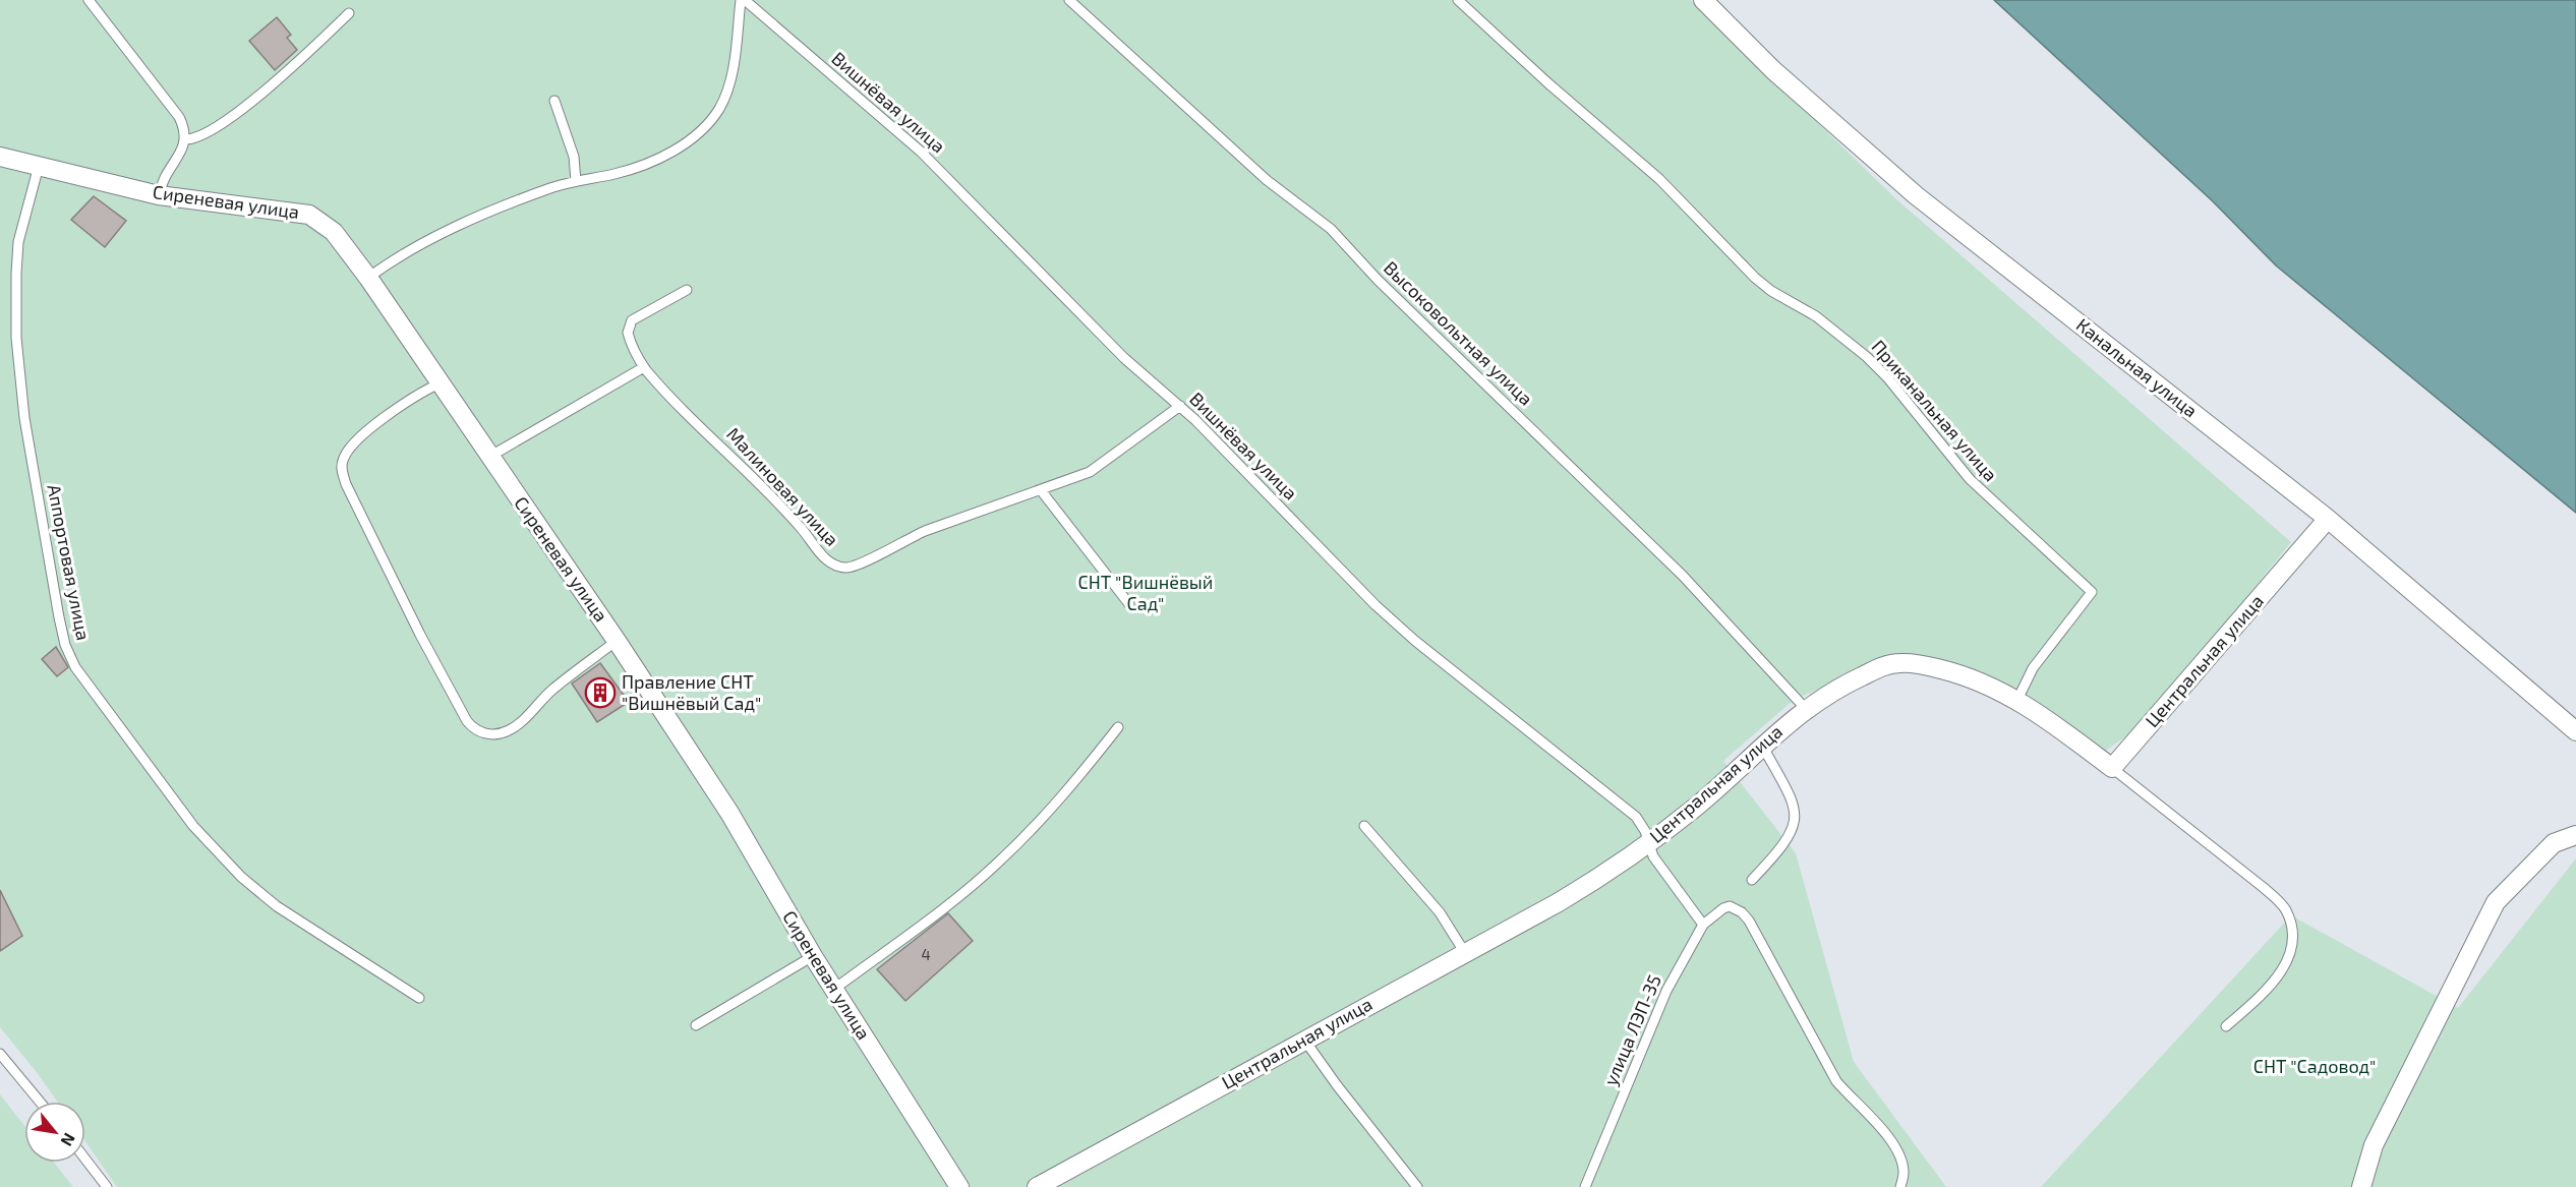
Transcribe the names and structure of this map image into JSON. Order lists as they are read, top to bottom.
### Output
{
  "streets": {
    "street": ["Сиреневая улица", "Канальная улица", "Центральная улица"],
    "lane": [
      "Вишнёвая улица",
      "Высоковольтная улица",
      "Приканальная улица",
      "Малиновая улица",
      "Аппортовая улица",
      "улица ЛЭП-35"
    ]
  },
  "crossings": [
    ["Вишнёвая улица", "Малиновая улица"],
    ["Вишнёвая улица", "Центральная улица"],
    ["Вишнёвая улица", "улица ЛЭП-35"],
    ["Сиреневая улица", "Аппортовая улица"],
    ["Высоковольтная улица", "Центральная улица"],
    ["Канальная улица", "Центральная улица"],
    ["Приканальная улица", "Центральная улица"]
  ],
  "parks": ["СНТ \"Вишнёвый Сад\"", "СНТ \"Садовод\""],
  "places": {
    "building": ["Правление СНТ \"Вишнёвый Сад\""]
  },
  "house_numbers": ["4"],
  "north": "bottom right"
}
